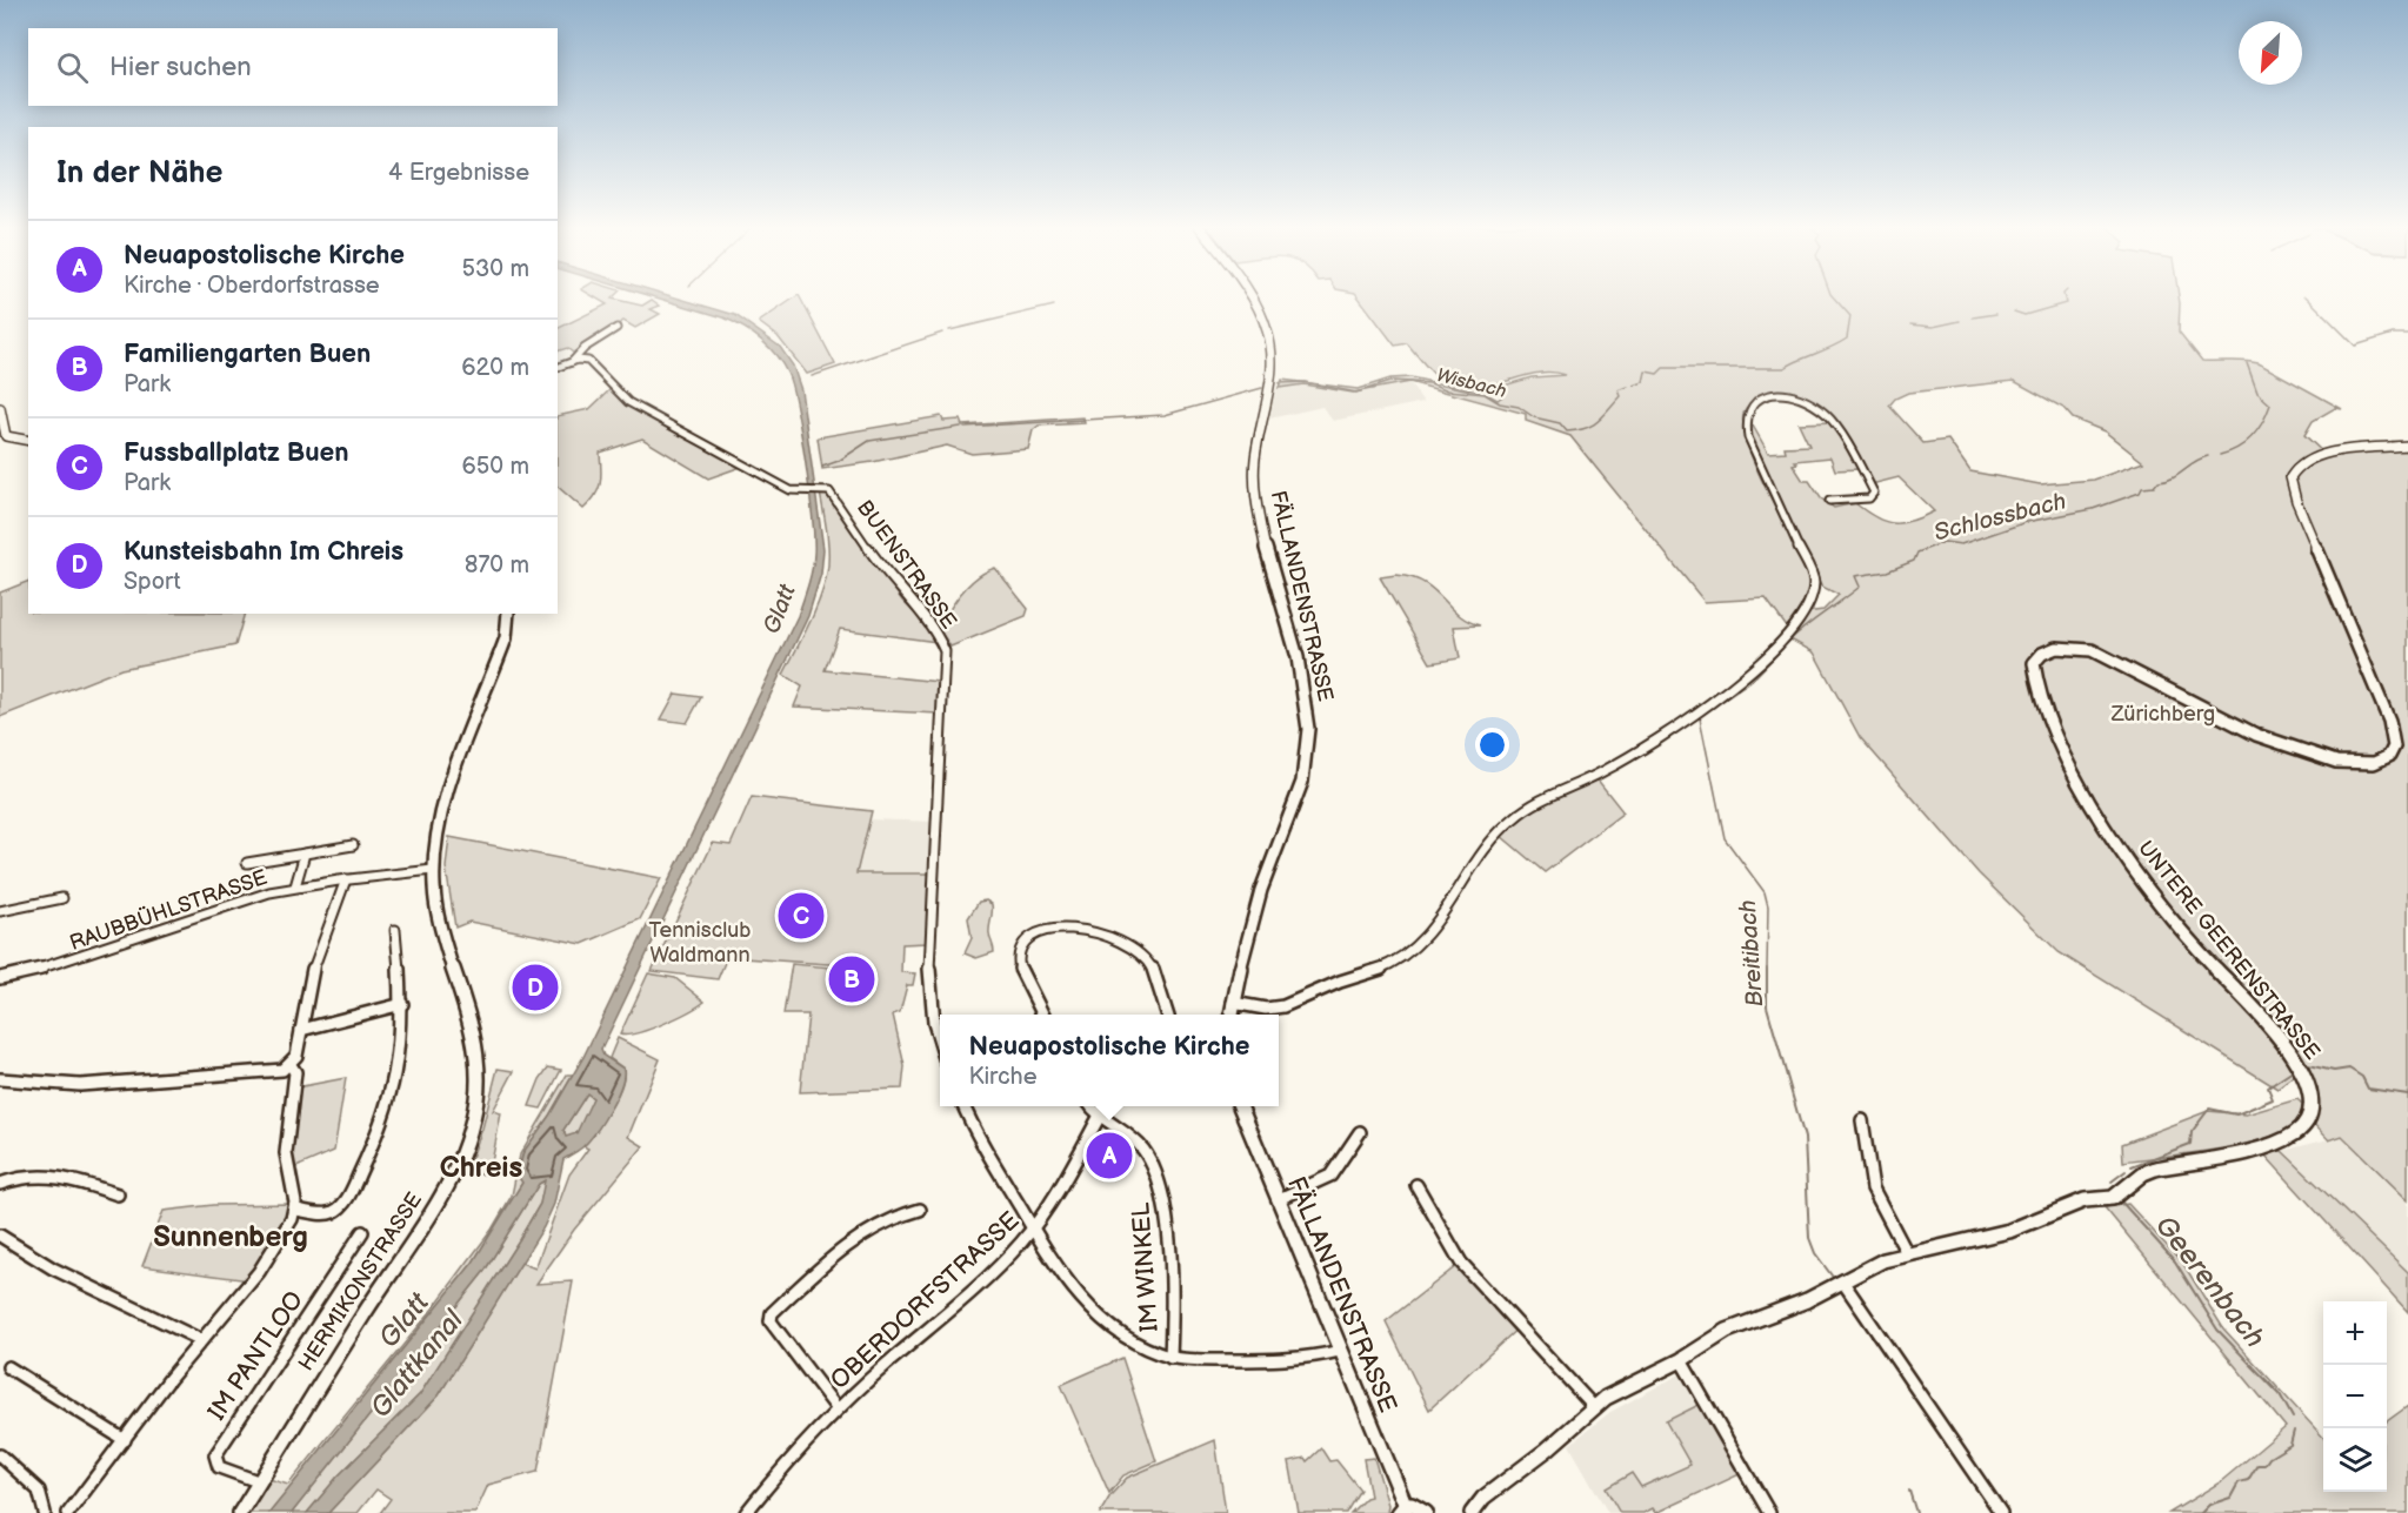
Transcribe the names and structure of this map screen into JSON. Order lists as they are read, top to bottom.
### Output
{
  "streets": {
    "street": [
      "BUENSTRASSE",
      "FÄLLANDENSTRASSE",
      "RAUBBÜHLSTRASSE",
      "UNTERE GEERENSTRASSE",
      "IM WINKEL",
      "HERMIKONSTRASSE",
      "OBERDORFSTRASSE",
      "IM PANTLOO"
    ]
  },
  "crossings": [
    ["RAUBBÜHLSTRASSE", "HERMIKONSTRASSE"],
    ["IM WINKEL", "OBERDORFSTRASSE"],
    ["HERMIKONSTRASSE", "IM PANTLOO"]
  ],
  "districts": ["Chreis", "Sunnenberg"],
  "water": [
    "Wisbach",
    "Schlossbach",
    "Glatt",
    "Breitibach",
    "Geerenbach",
    "Glattkanal"
  ],
  "parks": ["Zürichberg", "Tennisclub Waldmann"],
  "north": "bottom left",
  "page": {
    "search": "Hier suchen",
    "heading": ["In der Nähe", "4 Ergebnisse"],
    "list": [
      {
        "mark": "A",
        "name": "Neuapostolische Kirche",
        "note": "Kirche · Oberdorfstrasse",
        "value": "530 m"
      },
      {
        "mark": "B",
        "name": "Familiengarten Buen",
        "note": "Park",
        "value": "620 m"
      },
      {
        "mark": "C",
        "name": "Fussballplatz Buen",
        "note": "Park",
        "value": "650 m"
      },
      {
        "mark": "D",
        "name": "Kunsteisbahn Im Chreis",
        "note": "Sport",
        "value": "870 m"
      }
    ],
    "pins": [
      "C",
      "B",
      "D",
      "A"
    ],
    "popup": ["Neuapostolische Kirche", "Kirche"],
    "map_buttons": ["+", "−"]
  }
}
